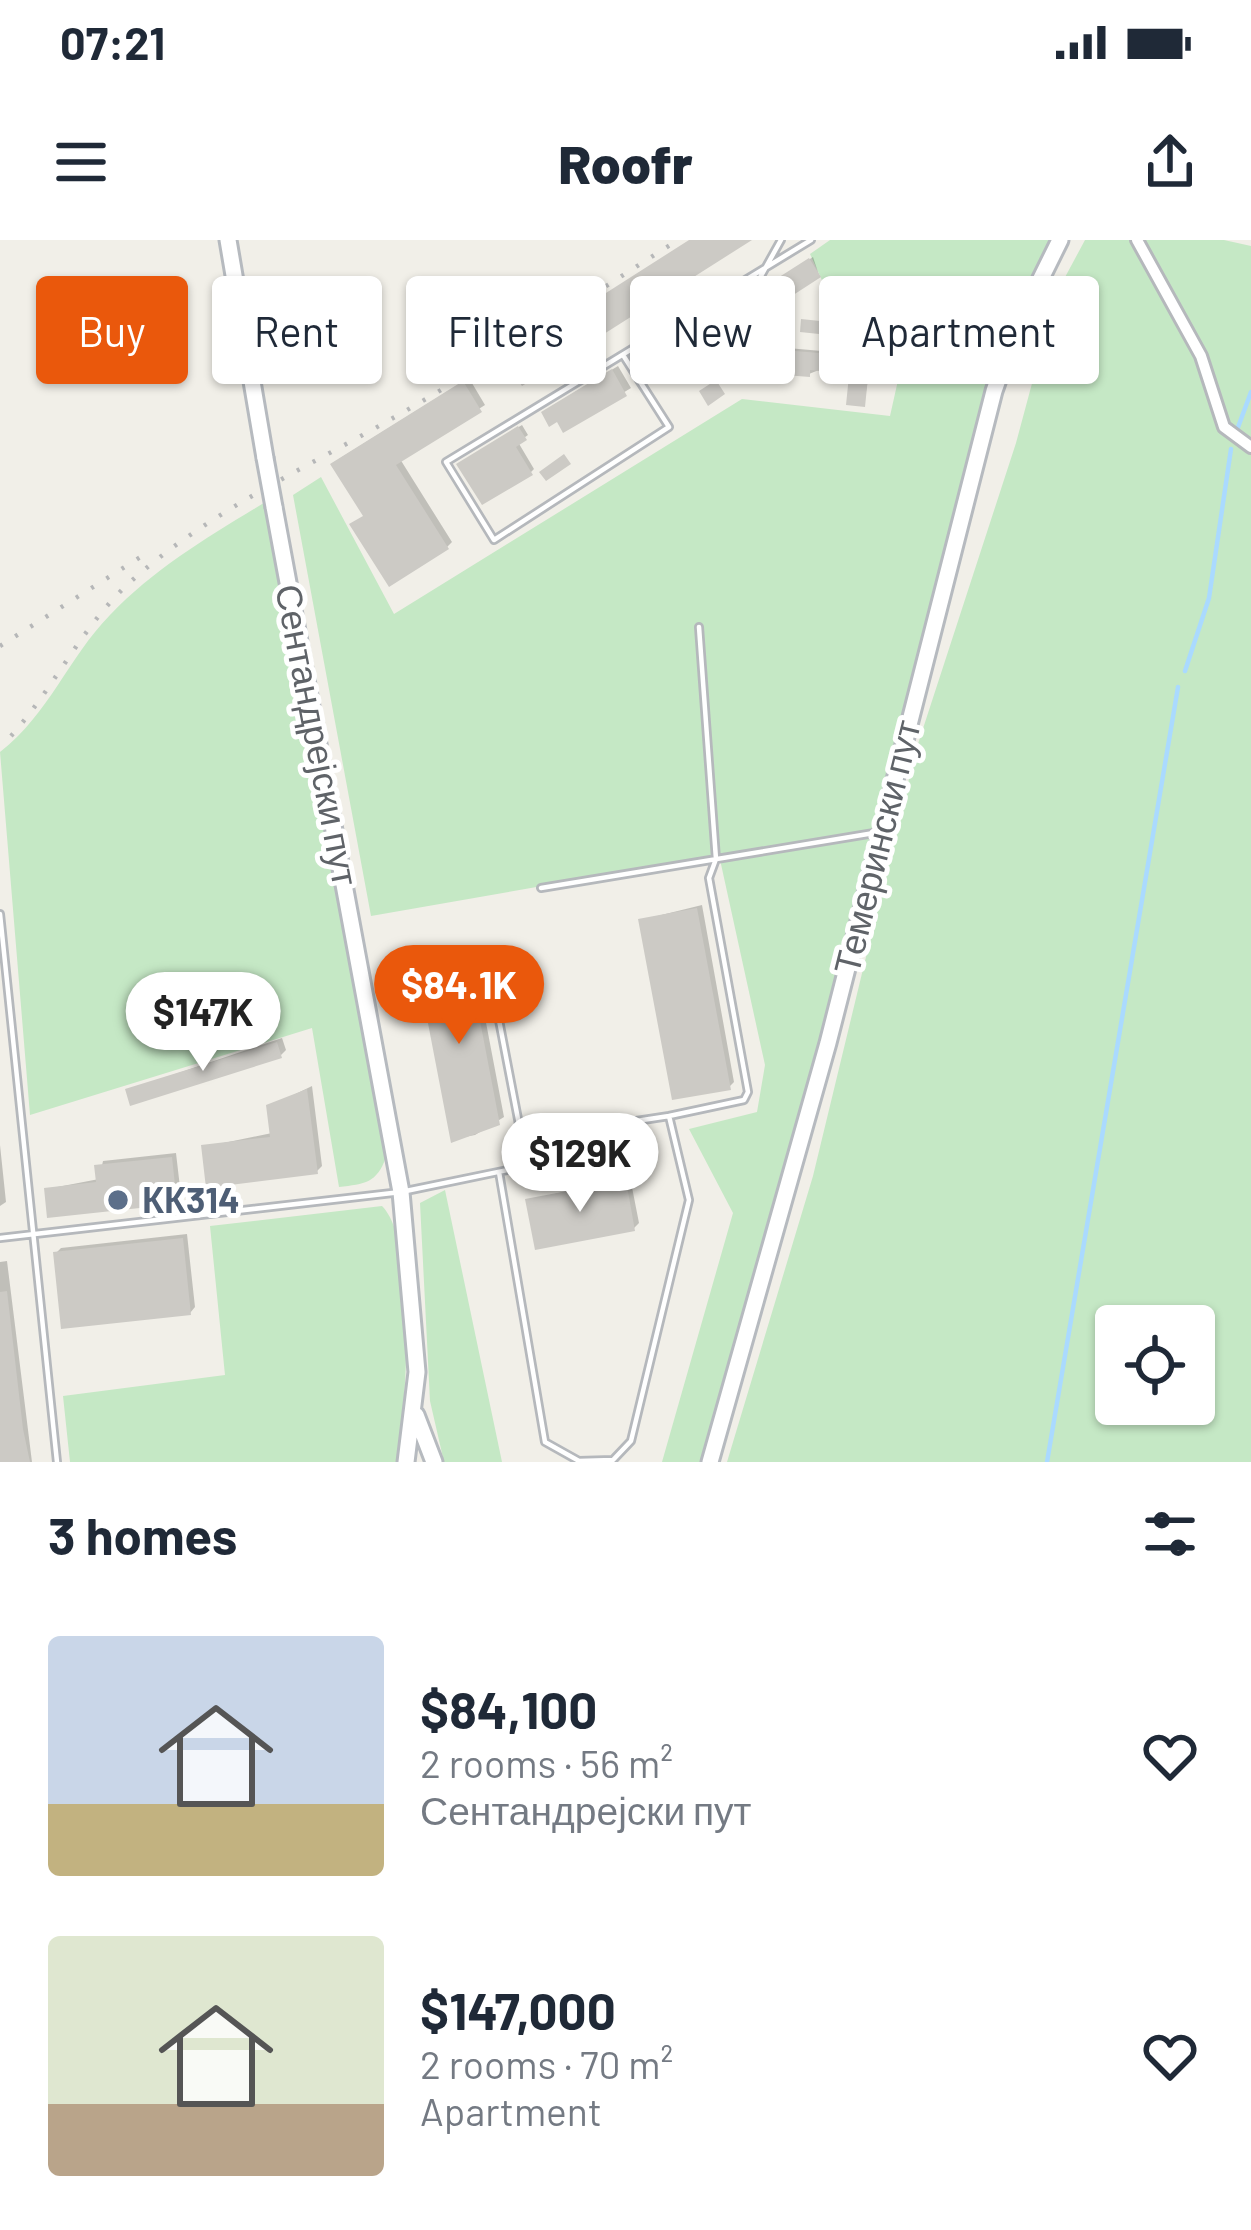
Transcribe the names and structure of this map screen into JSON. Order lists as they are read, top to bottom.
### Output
{
  "streets": {
    "main road": ["Сентандрејски пут", "Темерински пут"]
  },
  "places": ["КК314"],
  "page": {
    "status": "07:21",
    "header": "Roofr",
    "chip": [
      "Buy",
      "Rent",
      "Filters",
      "New",
      "Apartment"
    ],
    "price": ["$84.1K", "$147K", "$129K"],
    "heading": "3 homes",
    "list": [
      {
        "name": "$84,100",
        "note": "2 rooms · 56 m² · Сентандрејски пут"
      },
      {
        "name": "$147,000",
        "note": "2 rooms · 70 m² · Apartment"
      }
    ]
  }
}
